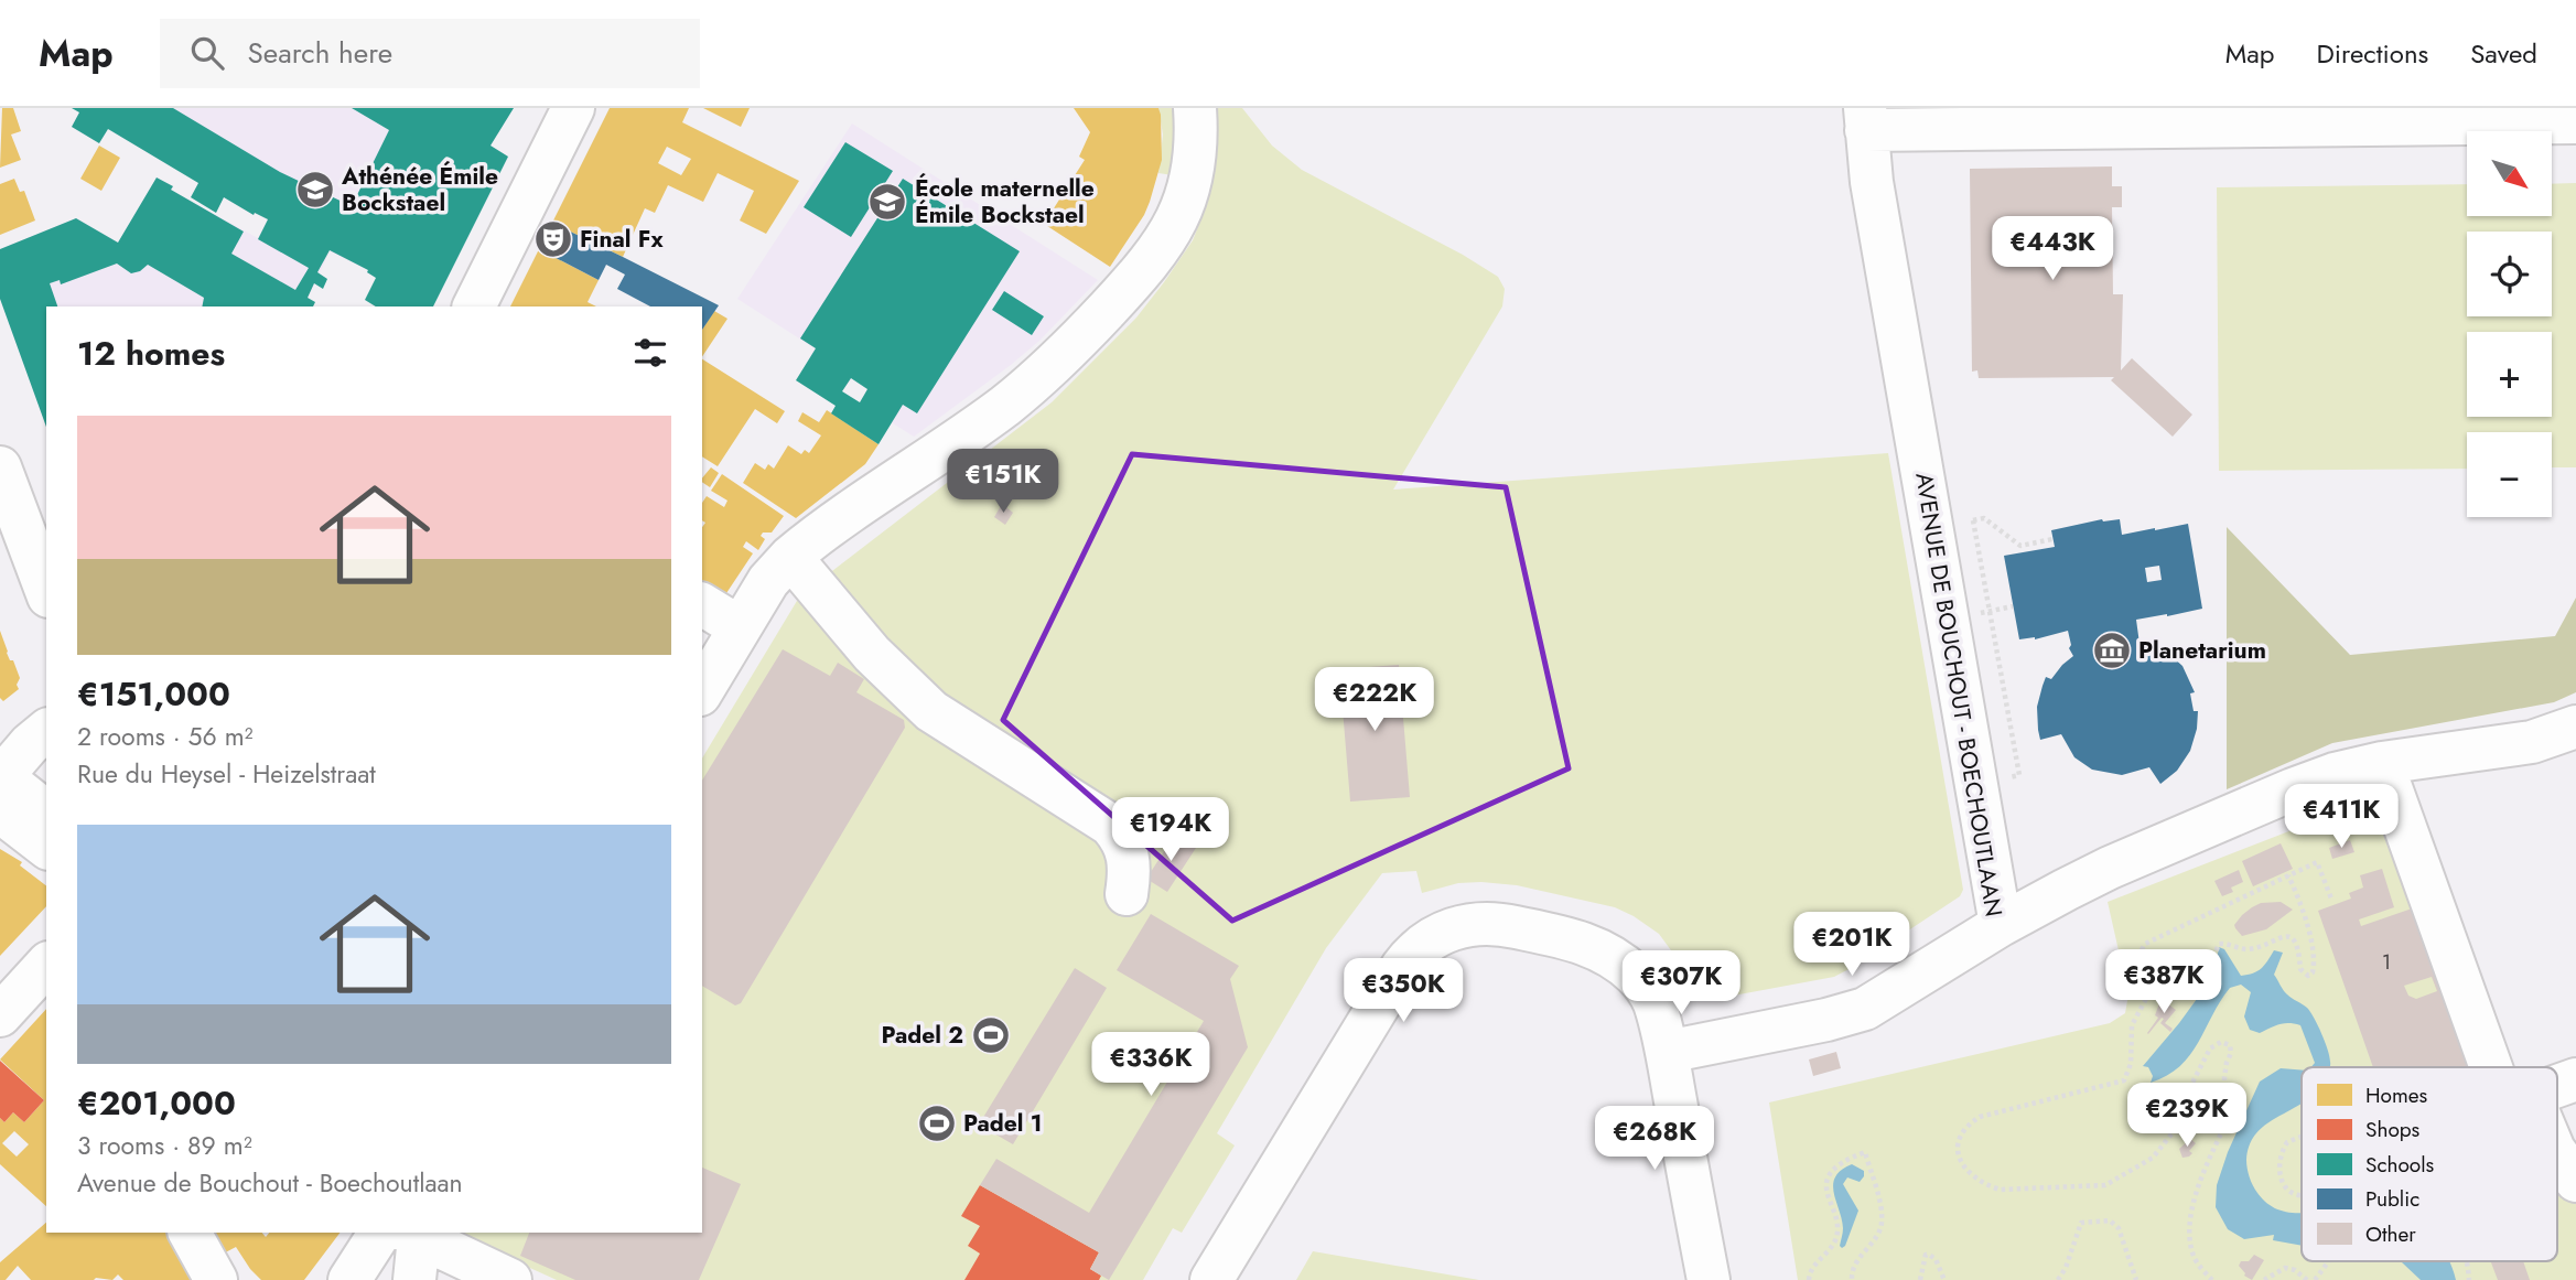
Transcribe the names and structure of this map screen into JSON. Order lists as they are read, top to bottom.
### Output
{
  "streets": {
    "street": ["AVENUE DE BOUCHOUT - BOECHOUTLAAN"]
  },
  "places": {
    "school or university": ["Athénée Émile Bockstael", "École maternelle Émile Bockstael"],
    "theatre": ["Final Fx"],
    "museum": ["Planetarium"],
    "sports": ["Padel 2", "Padel 1"]
  },
  "house_numbers": ["1"],
  "legend": [
    "Homes",
    "Shops",
    "Schools",
    "Public",
    "Other"
  ],
  "north": "bottom right",
  "page": {
    "header": "Map",
    "search": "Search here",
    "nav": ["Map", "Directions", "Saved"],
    "map_buttons": ["+", "−"],
    "price": [
      "€443K",
      "€151K",
      "€222K",
      "€411K",
      "€194K",
      "€201K",
      "€387K",
      "€307K",
      "€350K",
      "€336K",
      "€239K",
      "€268K"
    ],
    "heading": "12 homes",
    "list": [
      {
        "name": "€151,000",
        "note": "2 rooms · 56 m² · Rue du Heysel - Heizelstraat"
      },
      {
        "name": "€201,000",
        "note": "3 rooms · 89 m² · Avenue de Bouchout - Boechoutlaan"
      }
    ]
  }
}
